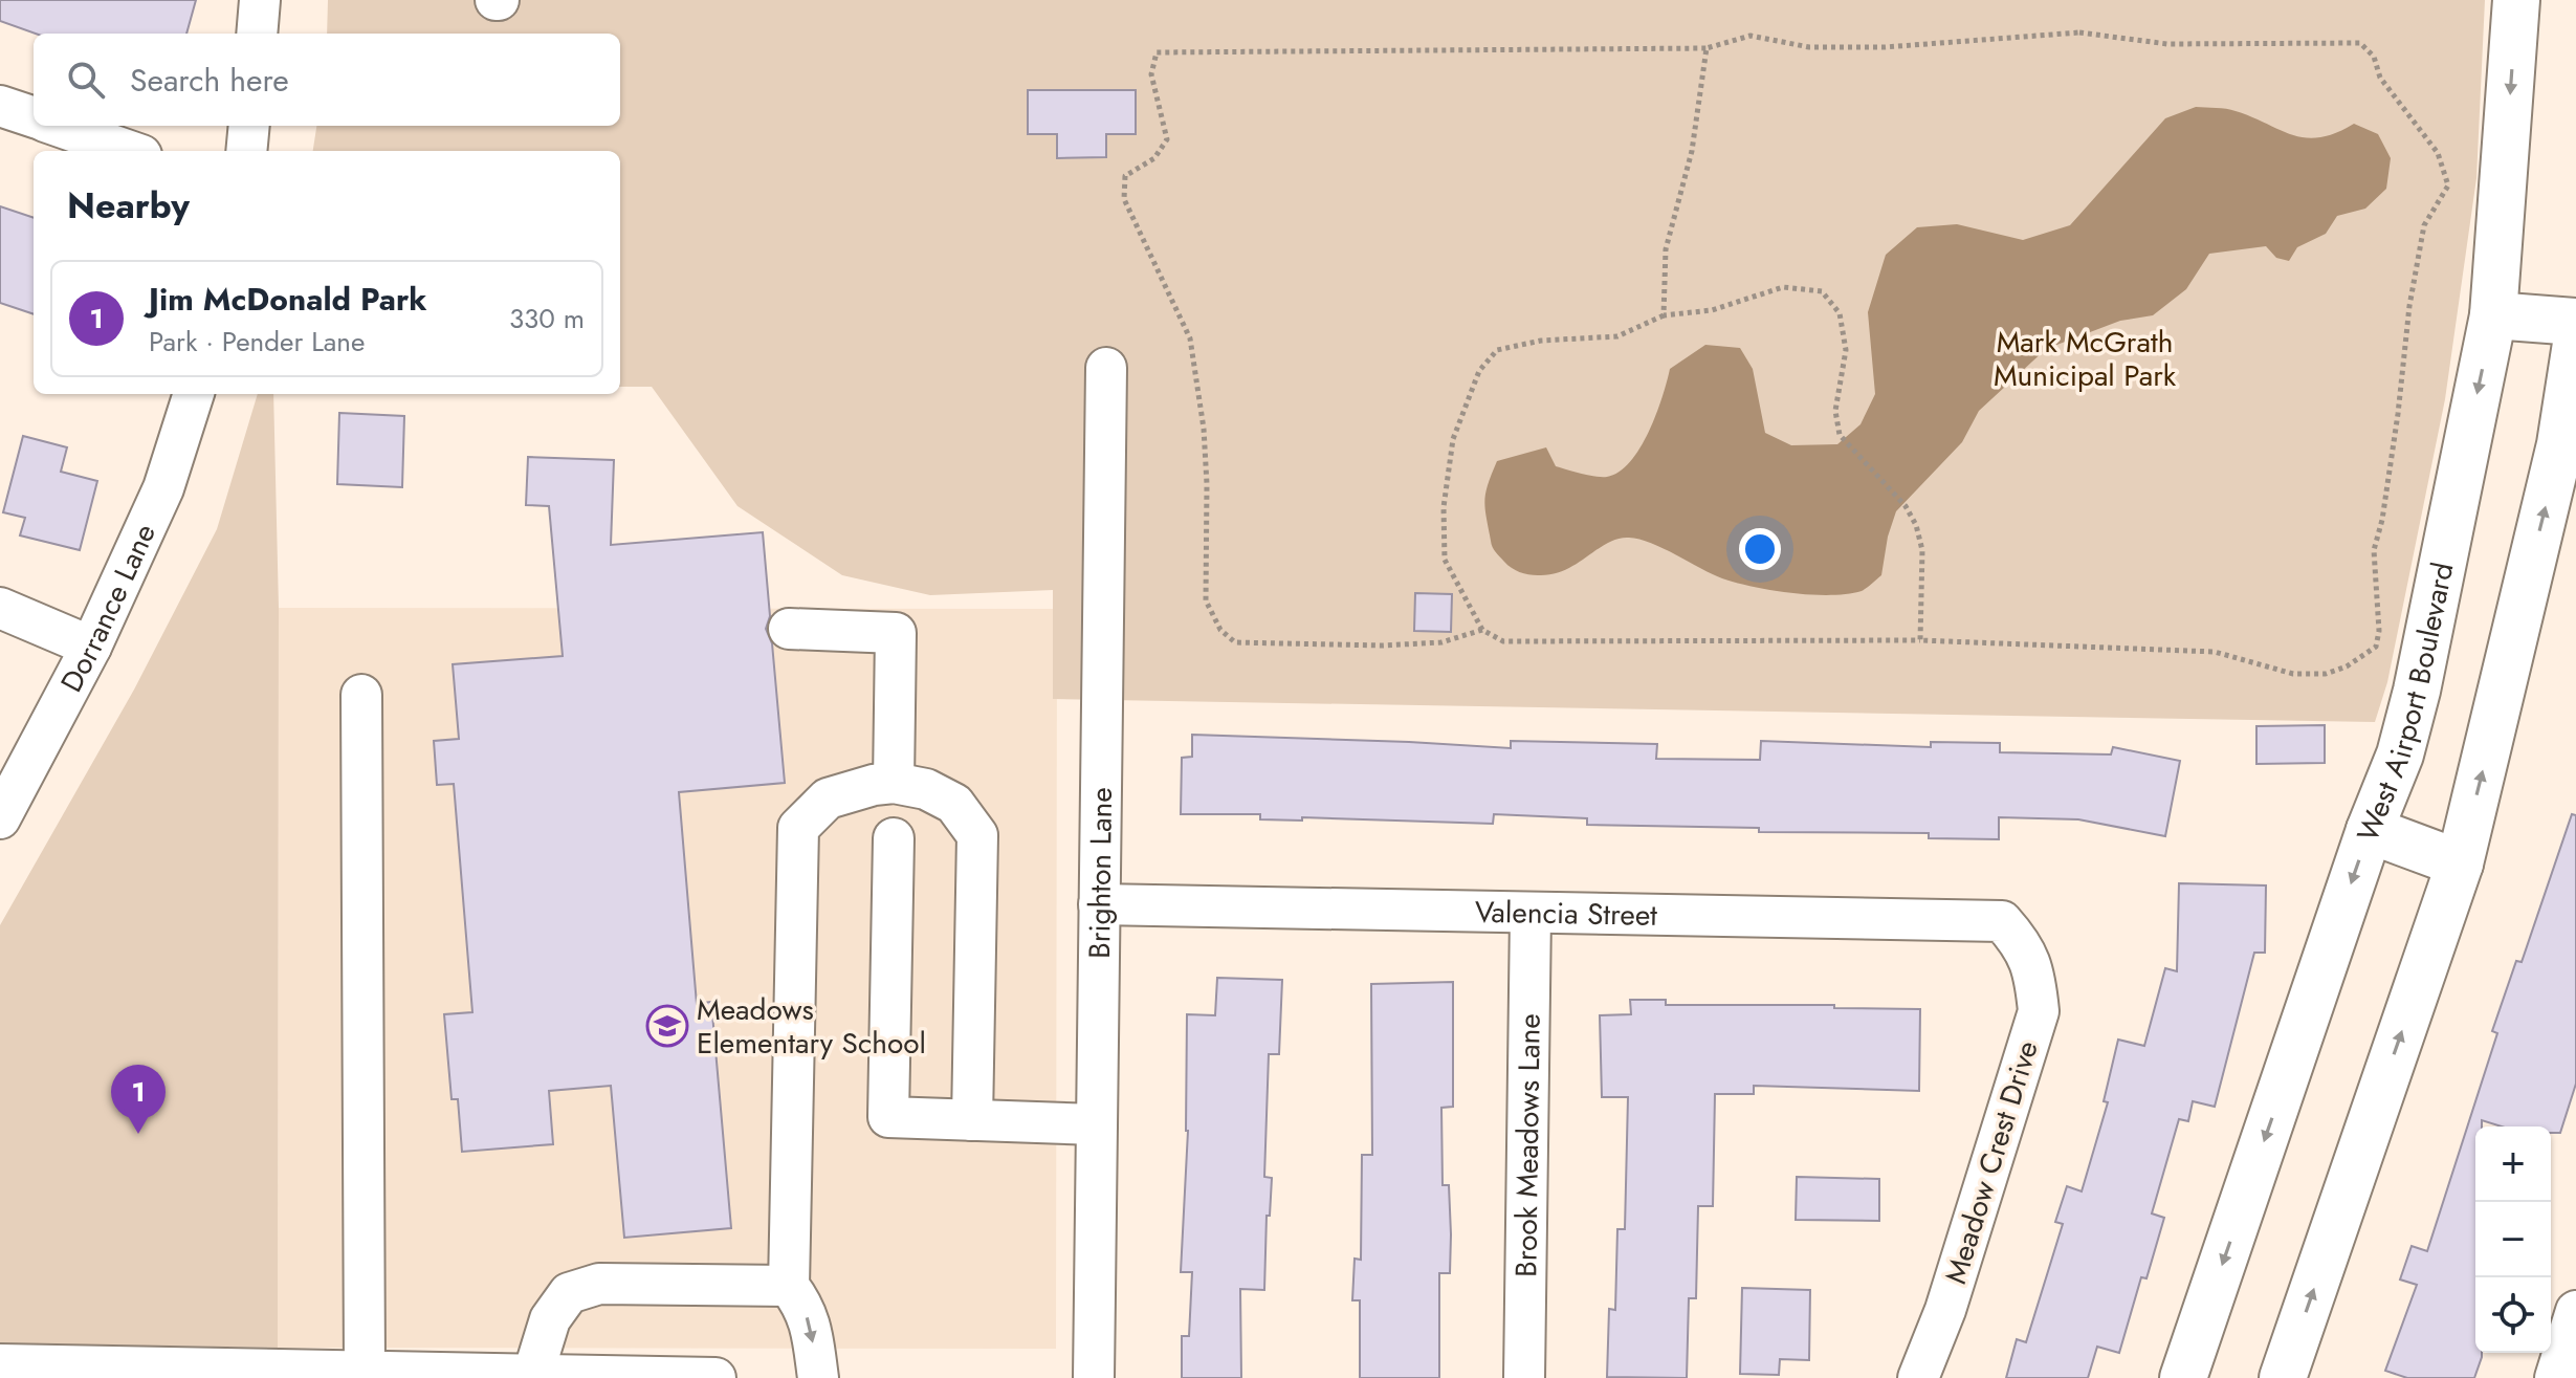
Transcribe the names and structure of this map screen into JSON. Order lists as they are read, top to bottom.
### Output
{
  "streets": {
    "main road": ["West Airport Boulevard"],
    "street": [
      "Dorrance Lane",
      "Brighton Lane",
      "Valencia Street",
      "Brook Meadows Lane",
      "Meadow Crest Drive"
    ]
  },
  "crossings": [
    ["Brighton Lane", "Valencia Street"],
    ["Valencia Street", "Brook Meadows Lane"],
    ["Valencia Street", "Meadow Crest Drive"]
  ],
  "parks": ["Mark McGrath Municipal Park"],
  "places": {
    "school or university": ["Meadows Elementary School"]
  },
  "page": {
    "search": "Search here",
    "heading": "Nearby",
    "list": [
      {
        "mark": "1",
        "name": "Jim McDonald Park",
        "note": "Park · Pender Lane",
        "value": "330 m"
      }
    ],
    "pins": "1",
    "map_buttons": ["+", "−"]
  }
}
